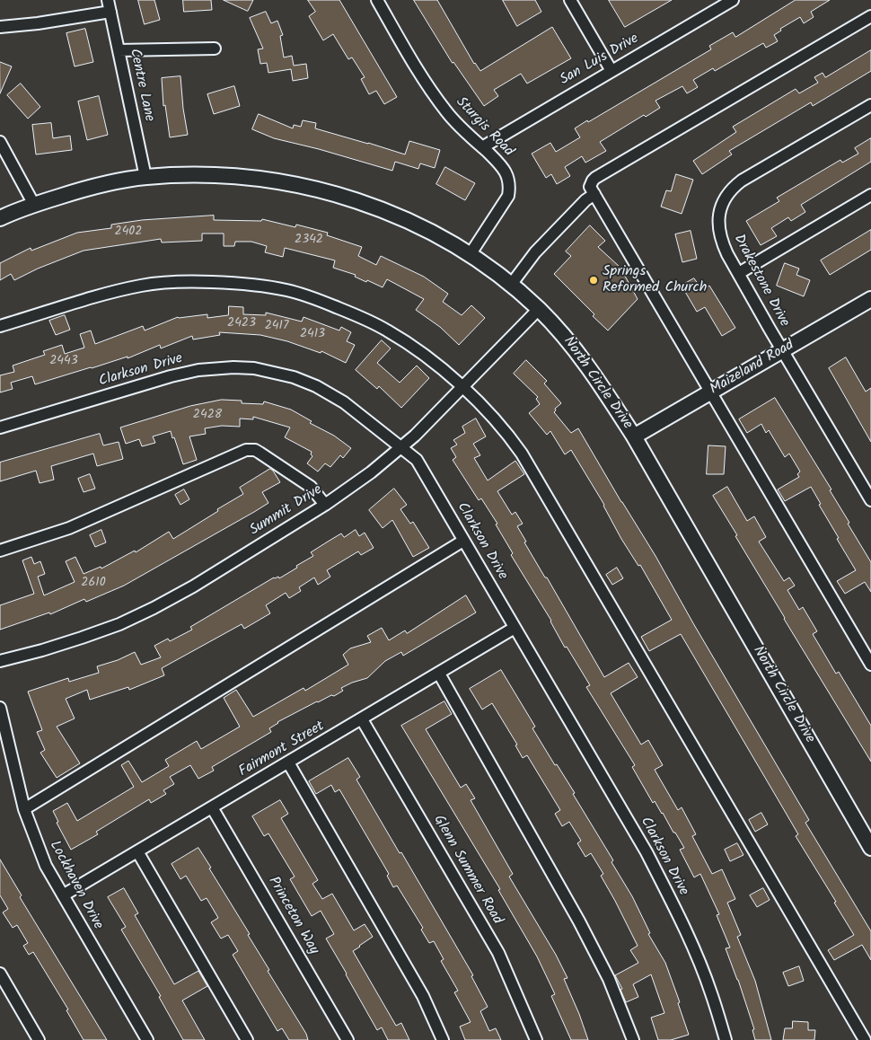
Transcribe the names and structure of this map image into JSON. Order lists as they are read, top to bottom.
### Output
{
  "streets": {
    "main road": ["Maizeland Road", "North Circle Drive"],
    "street": [
      "San Luis Drive",
      "Centre Lane",
      "Sturgis Road",
      "Drakestone Drive",
      "Clarkson Drive",
      "Summit Drive",
      "Fairmont Street",
      "Glenn Summer Road",
      "Lockhaven Drive",
      "Princeton Way"
    ]
  },
  "crossings": [
    ["San Luis Drive", "Sturgis Road"],
    ["Centre Lane", "North Circle Drive"],
    ["Sturgis Road", "North Circle Drive"],
    ["Drakestone Drive", "Maizeland Road"],
    ["Maizeland Road", "North Circle Drive"],
    ["Clarkson Drive", "Summit Drive"],
    ["Clarkson Drive", "Fairmont Street"],
    ["North Circle Drive", "Summit Drive"],
    ["Fairmont Street", "Glenn Summer Road"],
    ["Fairmont Street", "Lockhaven Drive"],
    ["Fairmont Street", "Princeton Way"]
  ],
  "places": ["Springs Reformed Church"],
  "house_numbers": [
    "2402",
    "2342",
    "2423",
    "2417",
    "2413",
    "2443",
    "2428",
    "2610"
  ]
}
